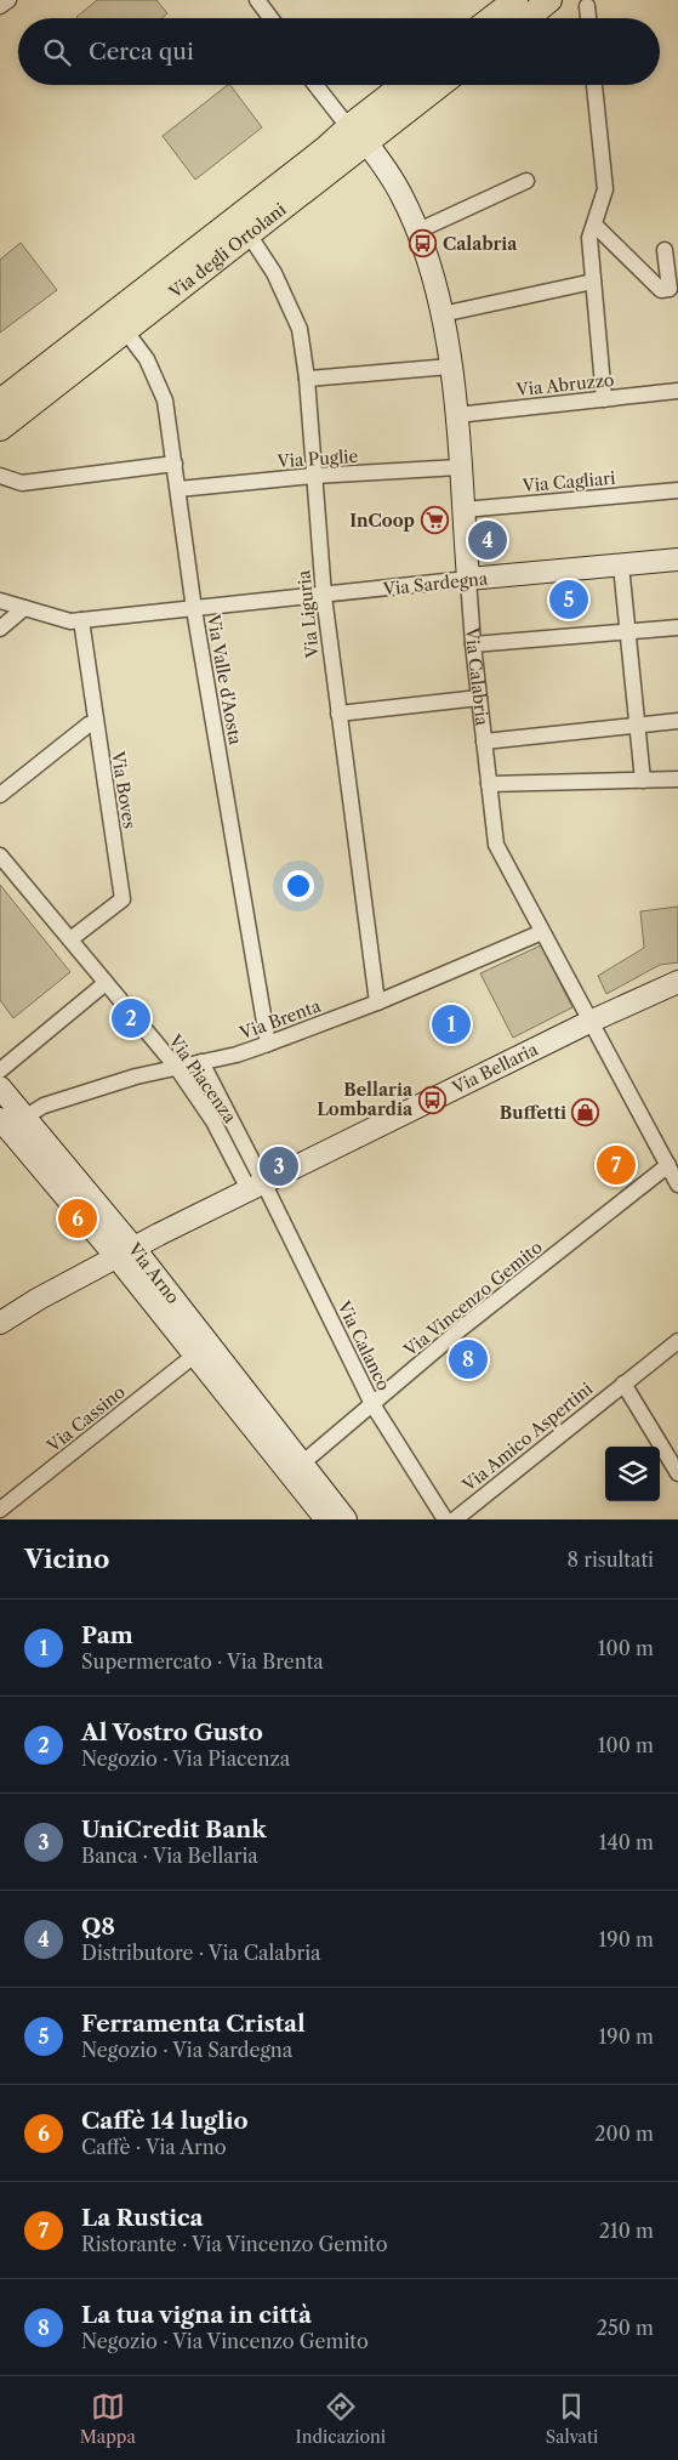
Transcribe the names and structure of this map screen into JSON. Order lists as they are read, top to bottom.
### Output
{
  "streets": {
    "main road": ["Via degli Ortolani"],
    "street": [
      "Via Abruzzo",
      "Via Puglie",
      "Via Cagliari",
      "Via Sardegna",
      "Via Liguria",
      "Via Calabria",
      "Via Valle d'Aosta",
      "Via Boves",
      "Via Brenta",
      "Via Bellaria",
      "Via Piacenza",
      "Via Arno",
      "Via Vincenzo Gemito",
      "Via Calanco",
      "Via Cassino",
      "Via Amico Aspertini"
    ]
  },
  "crossings": [
    ["Via degli Ortolani", "Via Liguria"],
    ["Via degli Ortolani", "Via Calabria"],
    ["Via degli Ortolani", "Via Valle d'Aosta"],
    ["Via Abruzzo", "Via Calabria"],
    ["Via Puglie", "Via Liguria"],
    ["Via Puglie", "Via Calabria"],
    ["Via Puglie", "Via Valle d'Aosta"],
    ["Via Cagliari", "Via Calabria"],
    ["Via Sardegna", "Via Liguria"],
    ["Via Sardegna", "Via Calabria"],
    ["Via Sardegna", "Via Valle d'Aosta"],
    ["Via Sardegna", "Via Boves"],
    ["Via Liguria", "Via Brenta"],
    ["Via Calabria", "Via Brenta"],
    ["Via Calabria", "Via Bellaria"],
    ["Via Calabria", "Via Vincenzo Gemito"],
    ["Via Valle d'Aosta", "Via Brenta"],
    ["Via Boves", "Via Piacenza"],
    ["Via Brenta", "Via Piacenza"],
    ["Via Brenta", "Via Arno"],
    ["Via Bellaria", "Via Piacenza"],
    ["Via Bellaria", "Via Arno"],
    ["Via Bellaria", "Via Calanco"],
    ["Via Piacenza", "Via Calanco"],
    ["Via Arno", "Via Vincenzo Gemito"],
    ["Via Arno", "Via Cassino"],
    ["Via Vincenzo Gemito", "Via Calanco"]
  ],
  "places": {
    "bus stop": ["Calabria", "Bellaria Lombardia"],
    "supermarket": ["InCoop"],
    "shop": ["Buffetti"]
  },
  "page": {
    "search": "Cerca qui",
    "pins": [
      "4",
      "5",
      "2",
      "1",
      "7",
      "3",
      "6",
      "8"
    ],
    "heading": ["Vicino", "8 risultati"],
    "list": [
      {
        "mark": "1",
        "name": "Pam",
        "note": "Supermercato · Via Brenta",
        "value": "100 m"
      },
      {
        "mark": "2",
        "name": "Al Vostro Gusto",
        "note": "Negozio · Via Piacenza",
        "value": "100 m"
      },
      {
        "mark": "3",
        "name": "UniCredit Bank",
        "note": "Banca · Via Bellaria",
        "value": "140 m"
      },
      {
        "mark": "4",
        "name": "Q8",
        "note": "Distributore · Via Calabria",
        "value": "190 m"
      },
      {
        "mark": "5",
        "name": "Ferramenta Cristal",
        "note": "Negozio · Via Sardegna",
        "value": "190 m"
      },
      {
        "mark": "6",
        "name": "Caffè 14 luglio",
        "note": "Caffè · Via Arno",
        "value": "200 m"
      },
      {
        "mark": "7",
        "name": "La Rustica",
        "note": "Ristorante · Via Vincenzo Gemito",
        "value": "210 m"
      },
      {
        "mark": "8",
        "name": "La tua vigna in città",
        "note": "Negozio · Via Vincenzo Gemito",
        "value": "250 m"
      }
    ],
    "nav": ["Mappa", "Indicazioni", "Salvati"]
  }
}
